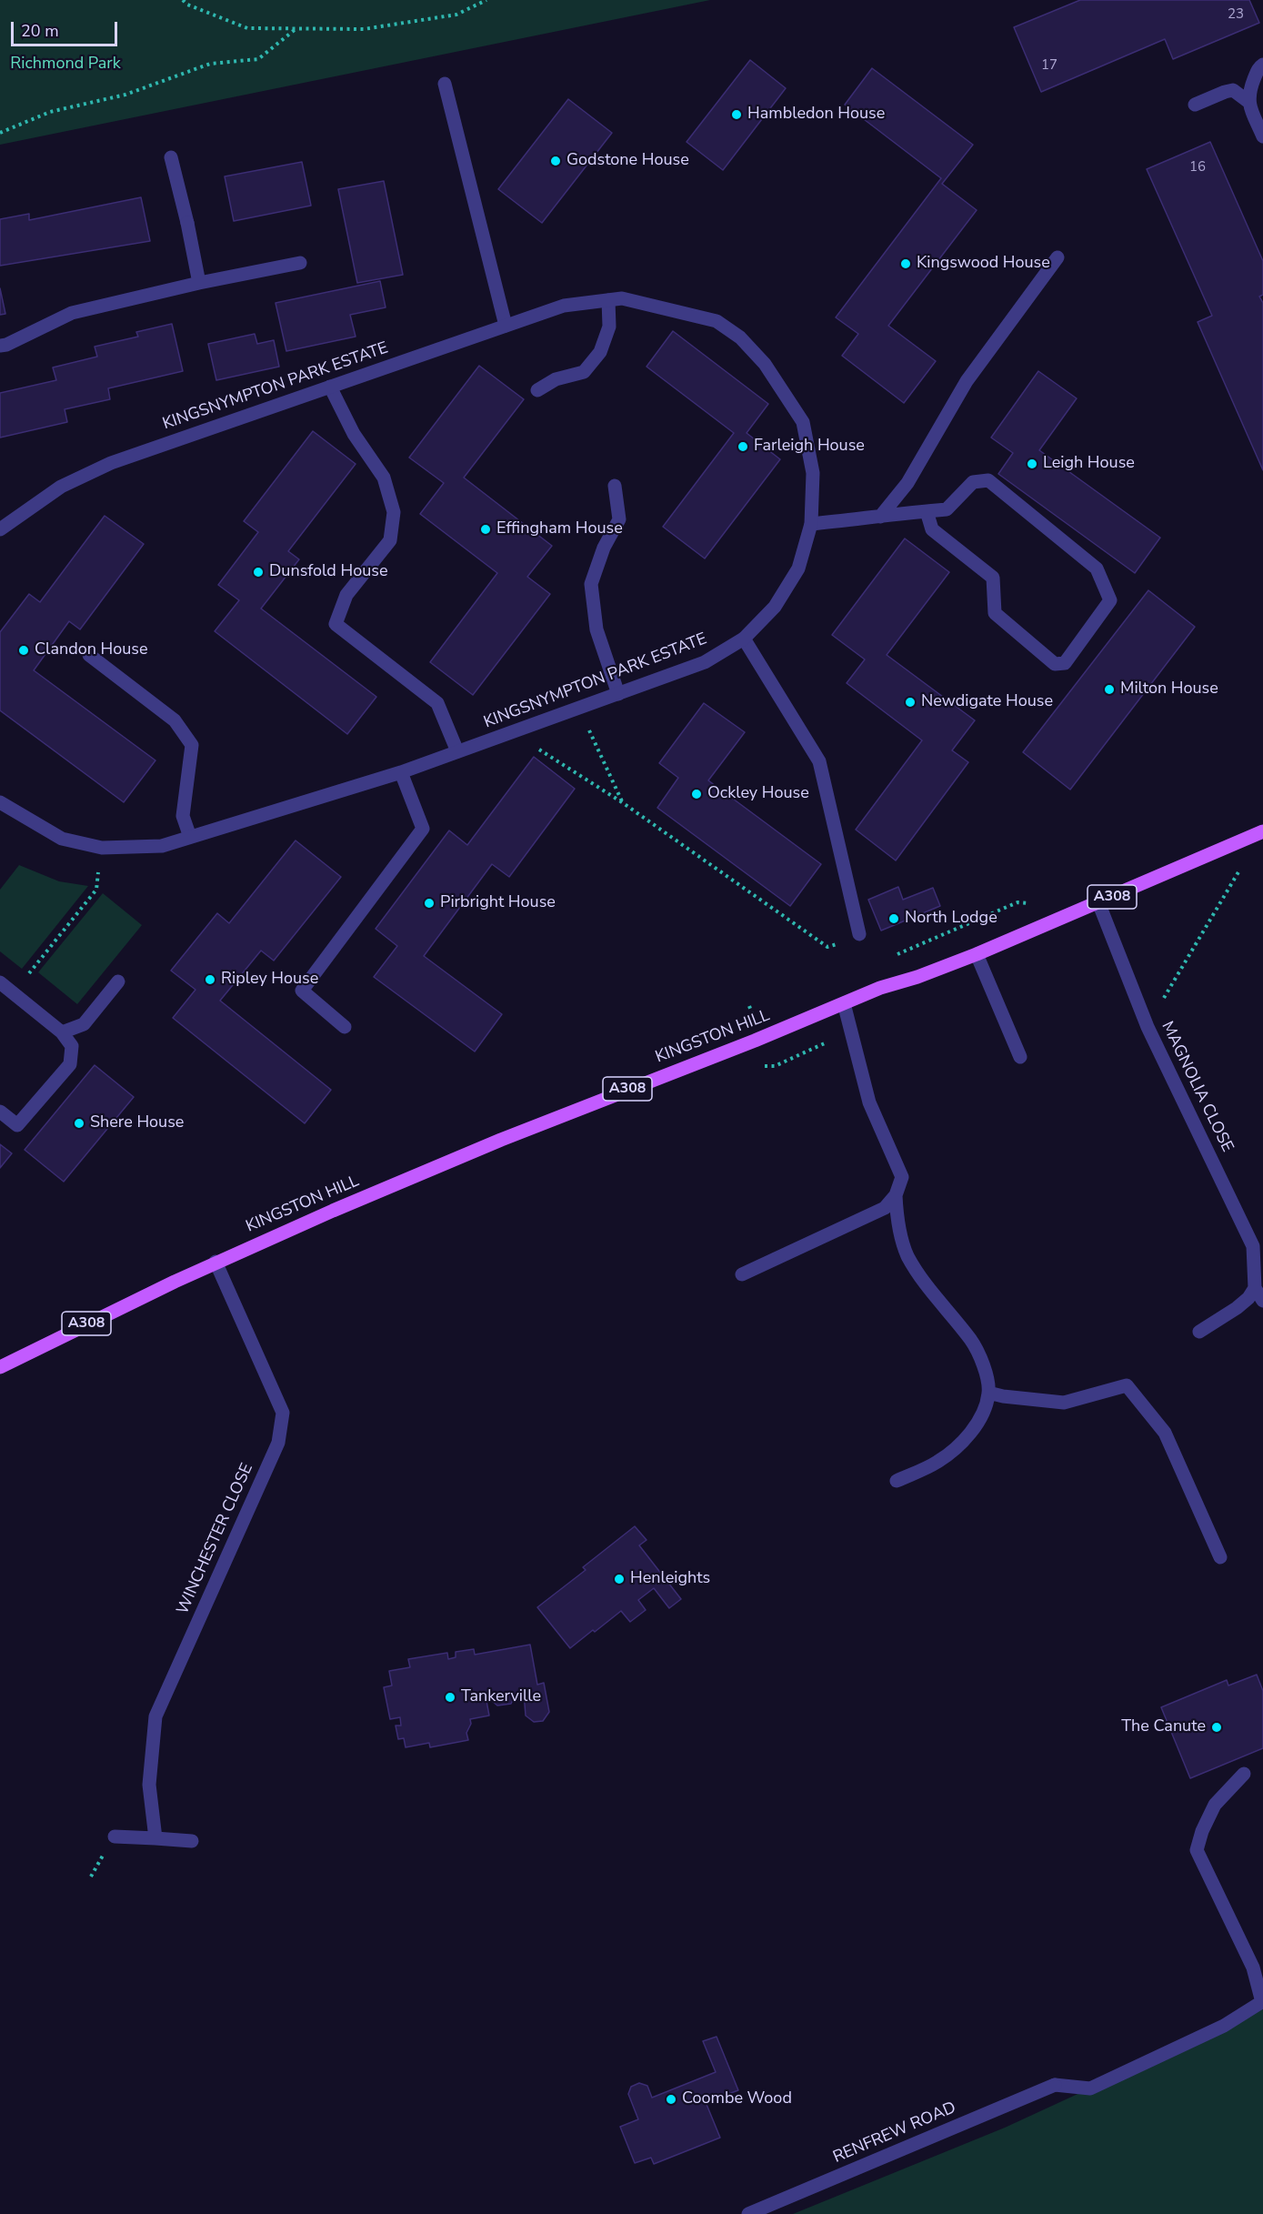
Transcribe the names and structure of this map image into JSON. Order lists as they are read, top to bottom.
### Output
{
  "streets": {
    "main road": ["A308", "KINGSTON HILL"],
    "street": [
      "KINGSNYMPTON PARK ESTATE",
      "MAGNOLIA CLOSE",
      "WINCHESTER CLOSE",
      "RENFREW ROAD"
    ]
  },
  "crossings": [
    ["KINGSTON HILL", "MAGNOLIA CLOSE"],
    ["KINGSTON HILL", "WINCHESTER CLOSE"]
  ],
  "parks": ["Richmond Park"],
  "places": [
    "Hambledon House",
    "Godstone House",
    "Kingswood House",
    "Farleigh House",
    "Leigh House",
    "Effingham House",
    "Dunsfold House",
    "Clandon House",
    "Milton House",
    "Newdigate House",
    "Ockley House",
    "Pirbright House",
    "North Lodge",
    "Ripley House",
    "Shere House",
    "Henleights",
    "Tankerville",
    "The Canute",
    "Coombe Wood"
  ],
  "house_numbers": ["23", "17", "16"],
  "scale_bar": "20 m"
}
